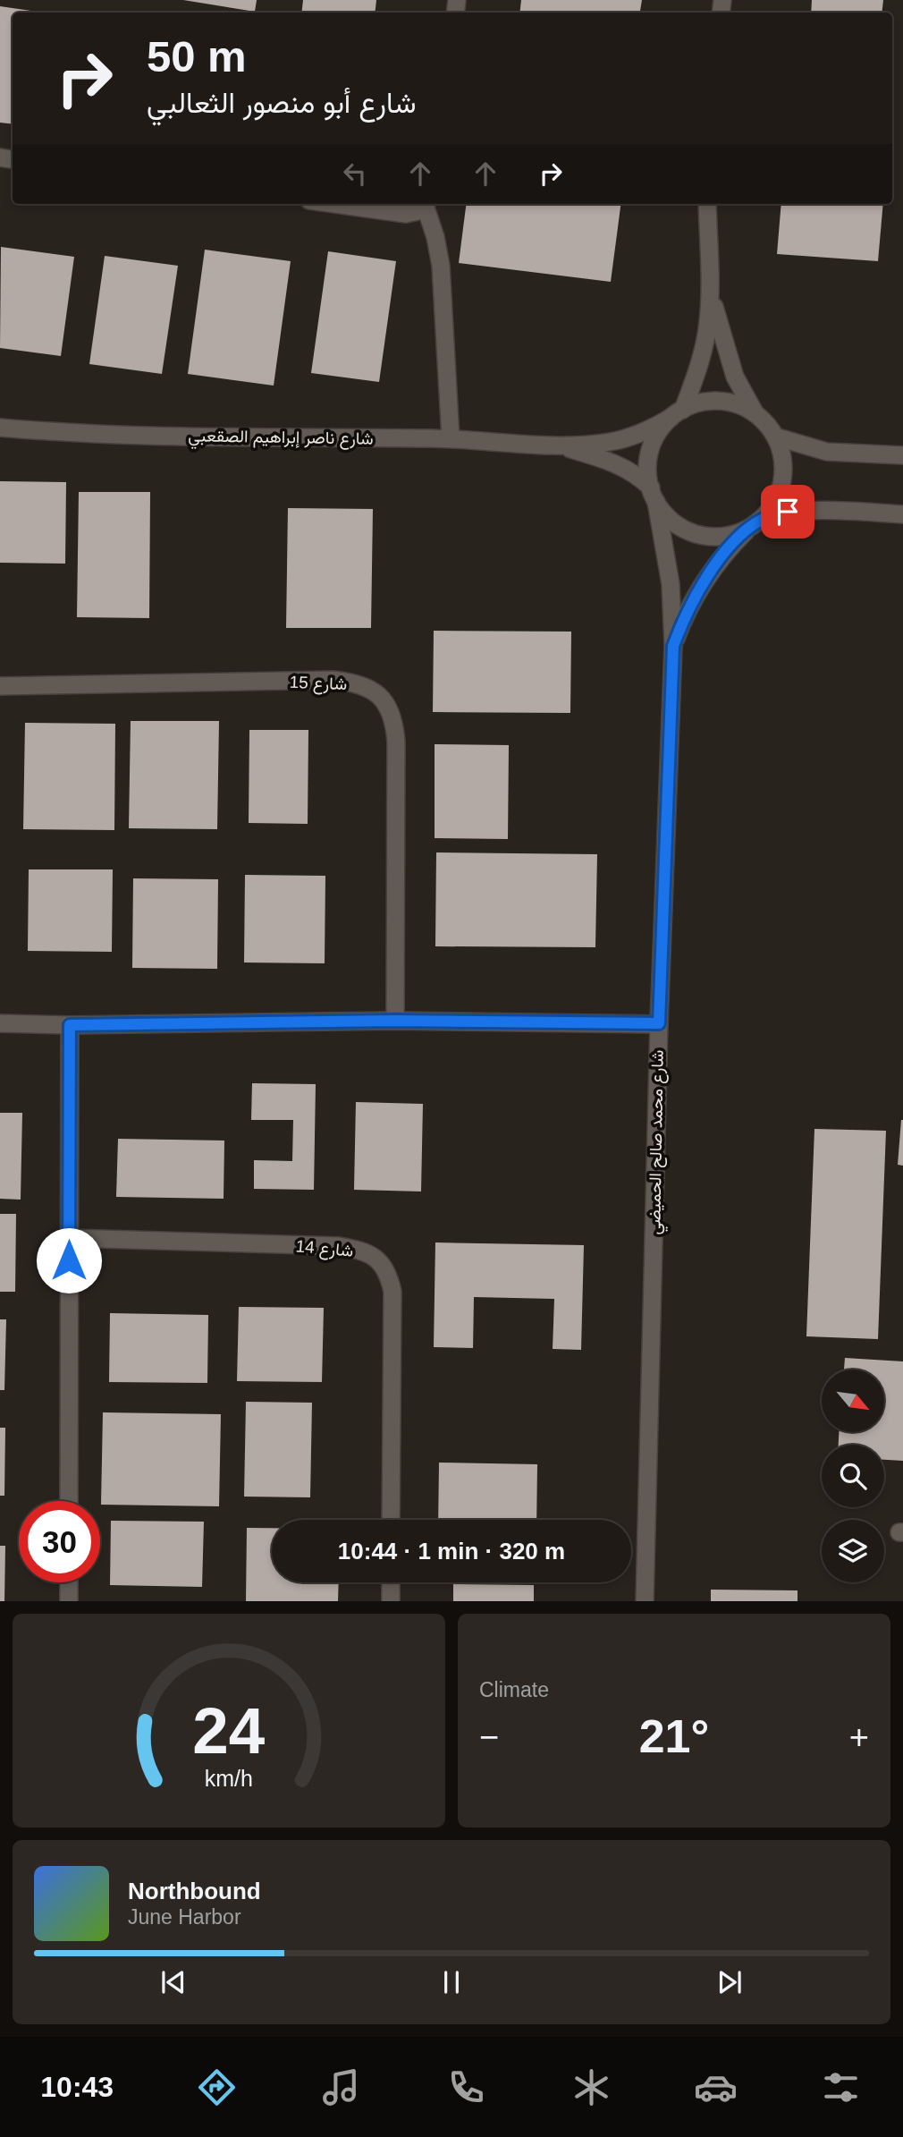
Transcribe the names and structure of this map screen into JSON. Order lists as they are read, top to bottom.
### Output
{
  "streets": {
    "street": [
      "شارع ناصر إبراهيم الصقعبي",
      "شارع 15",
      "شارع محمد صالح الحميضي",
      "شارع 14"
    ]
  },
  "crossings": [
    ["شارع ناصر إبراهيم الصقعبي", "شارع محمد صالح الحميضي"]
  ],
  "north": "bottom right",
  "page": {
    "turn": ["50 m", "شارع أبو منصور الثعالبي"],
    "limit": "30",
    "trip": "10:44 · 1 min · 320 m",
    "tile": "Climate",
    "heat": ["−", "21°", "+"],
    "song": ["Northbound", "June Harbor"],
    "tabs": "10:43",
    "gauge": ["24", "km/h"]
  }
}
